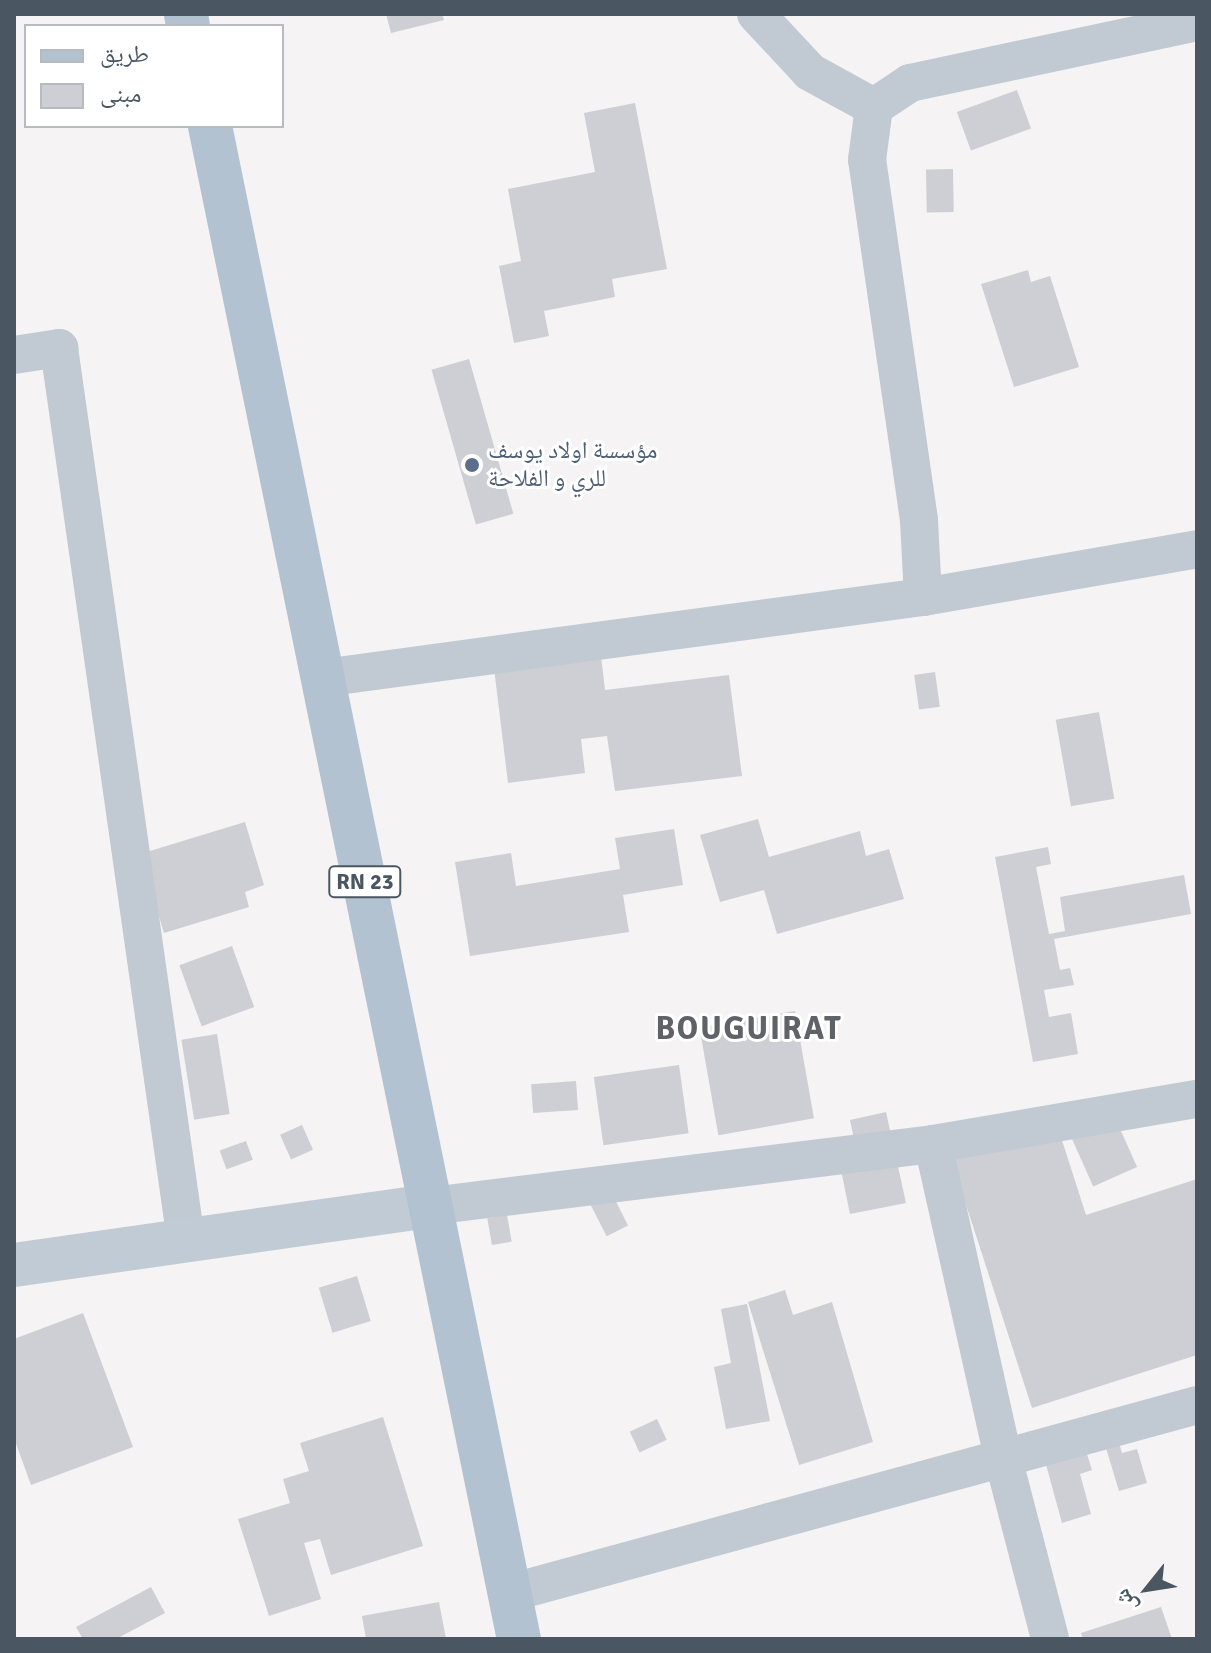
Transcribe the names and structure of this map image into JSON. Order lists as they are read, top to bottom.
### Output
{
  "streets": {
    "main road": ["RN 23"]
  },
  "districts": ["BOUGUIRAT"],
  "places": ["مؤسسة اولاد يوسف للري و الفلاحة"],
  "legend": ["طريق", "مبنى"],
  "north": "bottom left"
}
